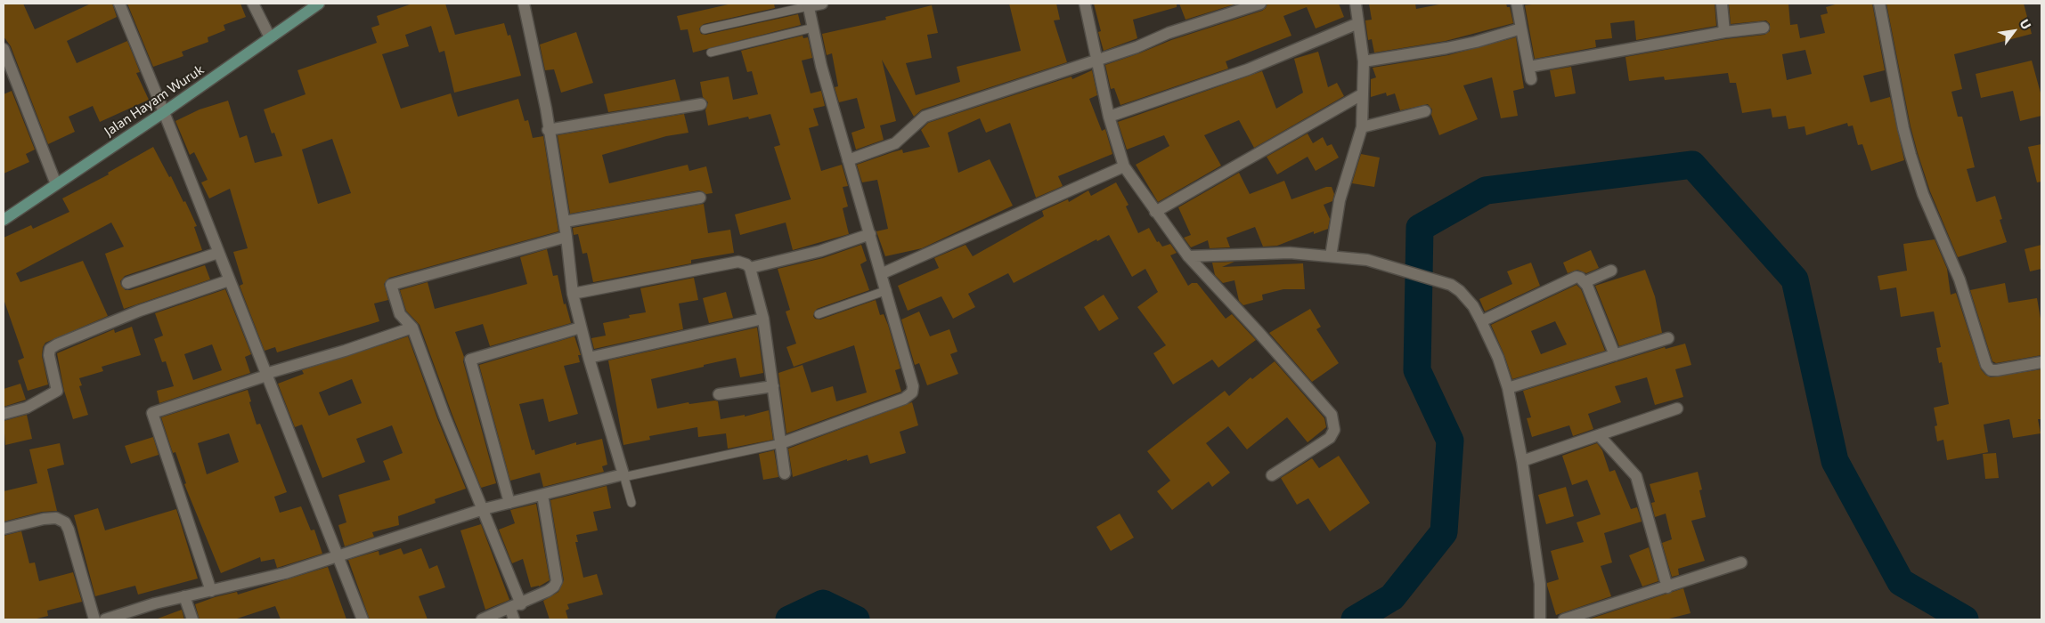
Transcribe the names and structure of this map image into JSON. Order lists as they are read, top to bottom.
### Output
{
  "streets": {
    "main road": ["Jalan Hayam Wuruk"]
  },
  "north": "top right"
}
